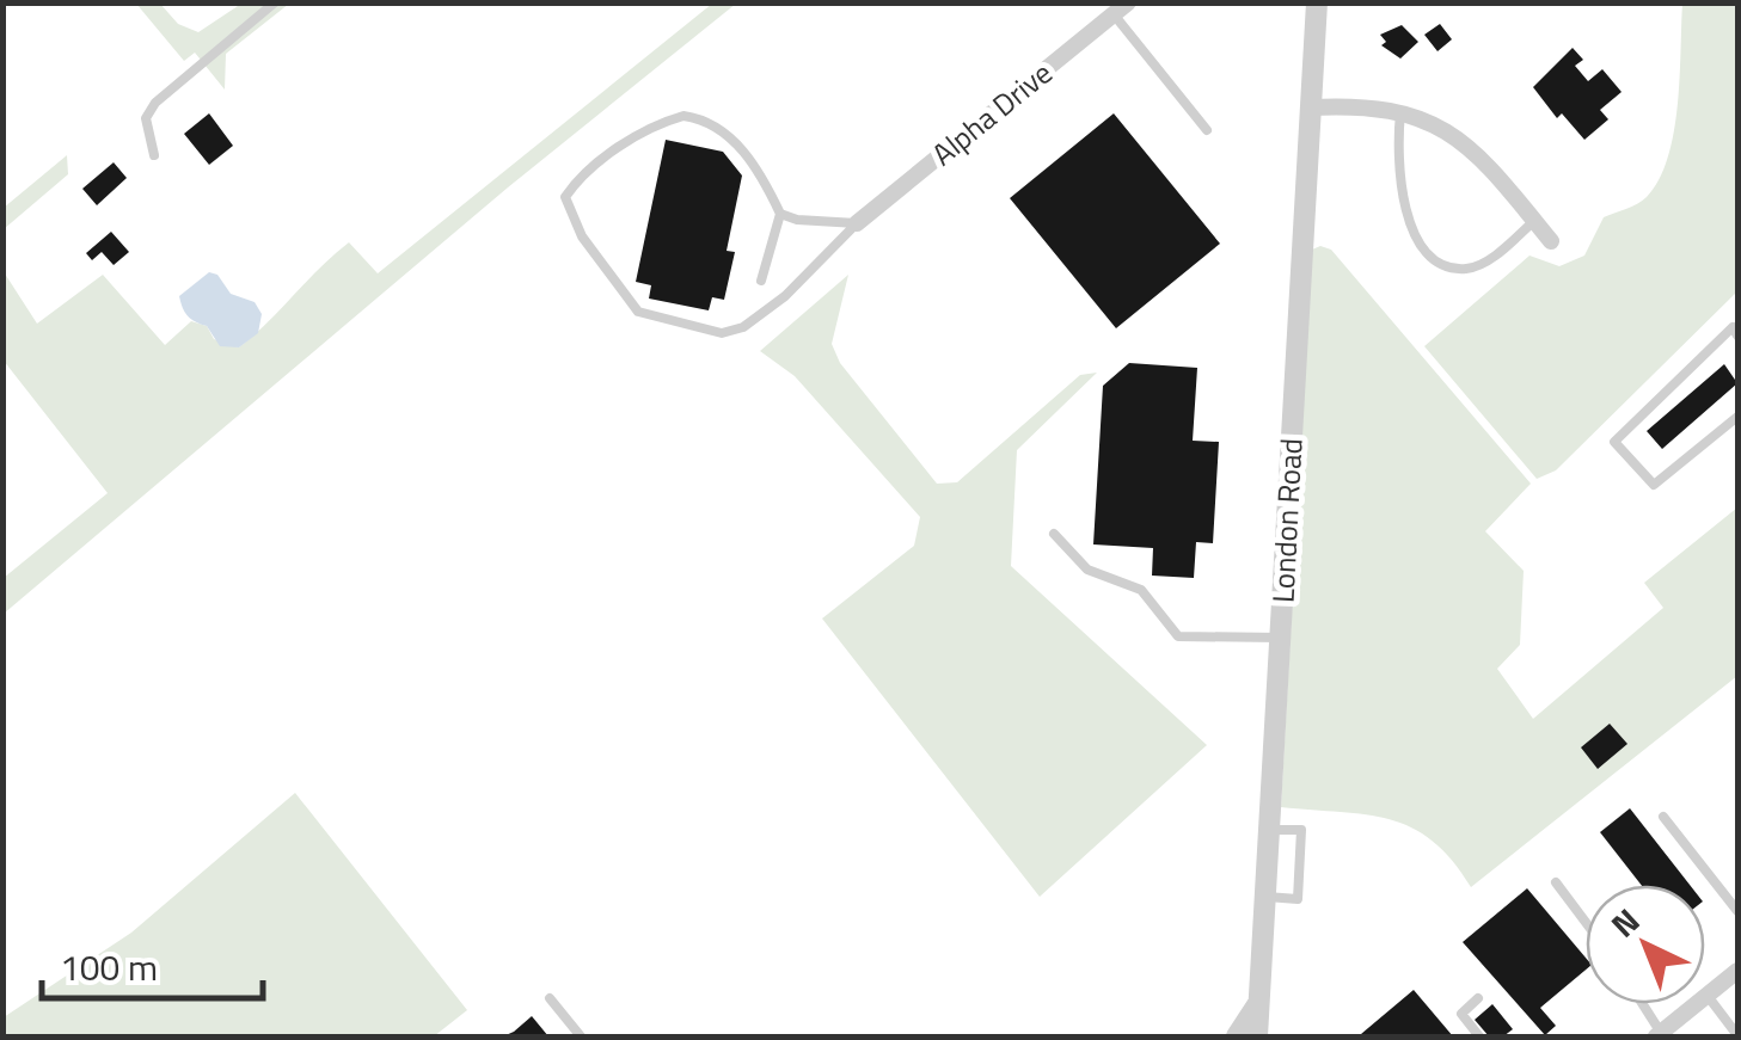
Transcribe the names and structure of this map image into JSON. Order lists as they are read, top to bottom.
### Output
{
  "streets": {
    "street": ["Alpha Drive", "London Road"]
  },
  "scale_bar": "100 m",
  "north": "top left"
}
